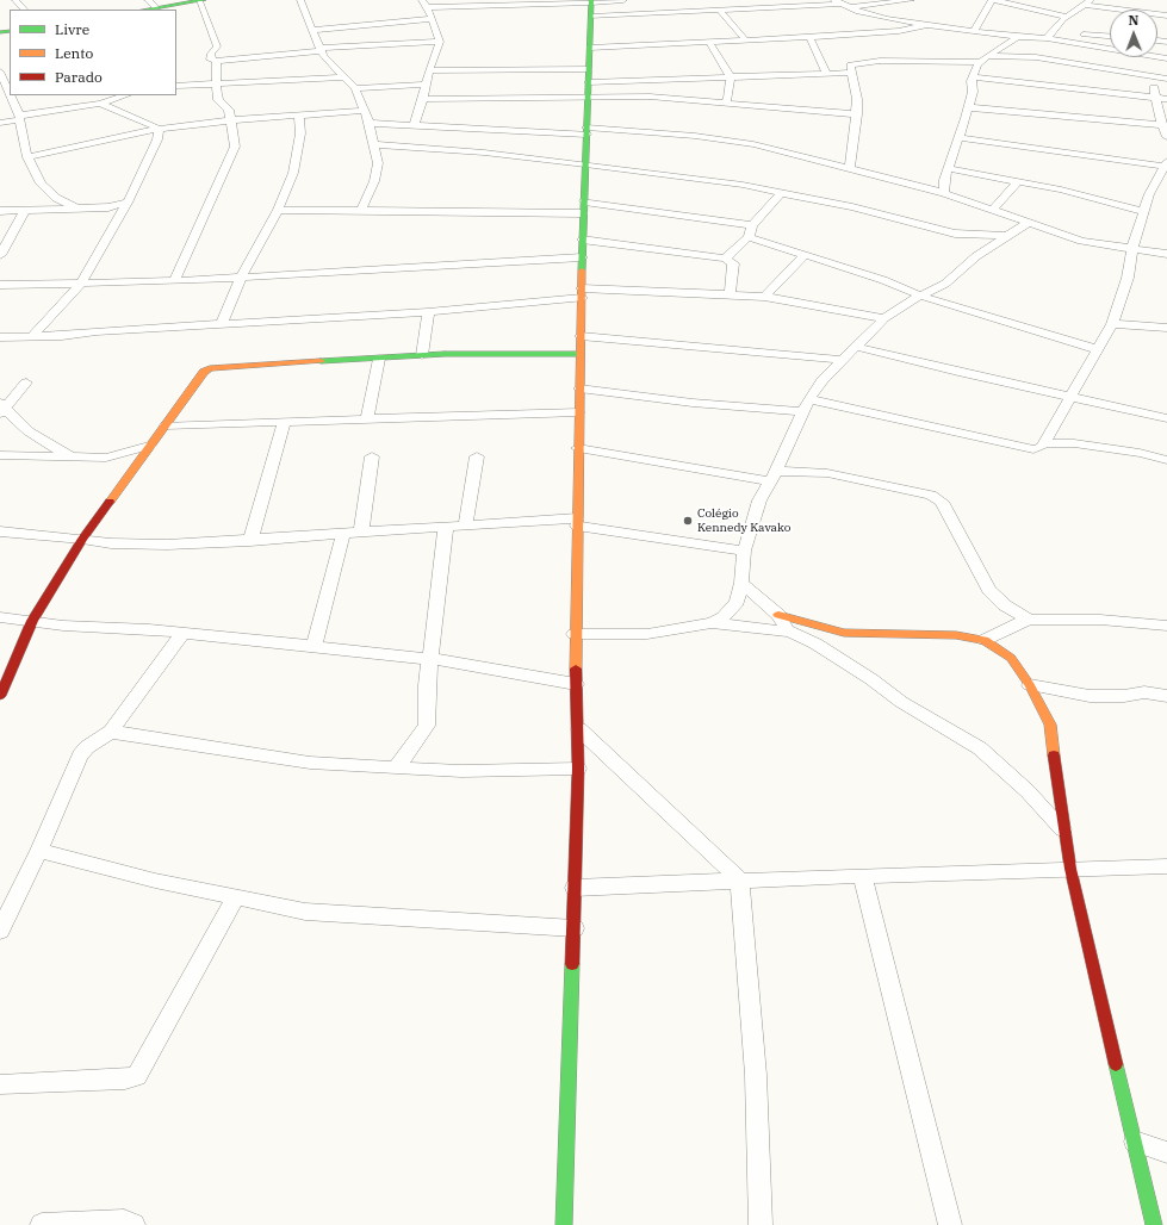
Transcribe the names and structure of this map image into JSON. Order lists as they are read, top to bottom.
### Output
{
  "places": ["Colégio Kennedy Kavako"],
  "legend": ["Livre", "Lento", "Parado"],
  "north": "top"
}
